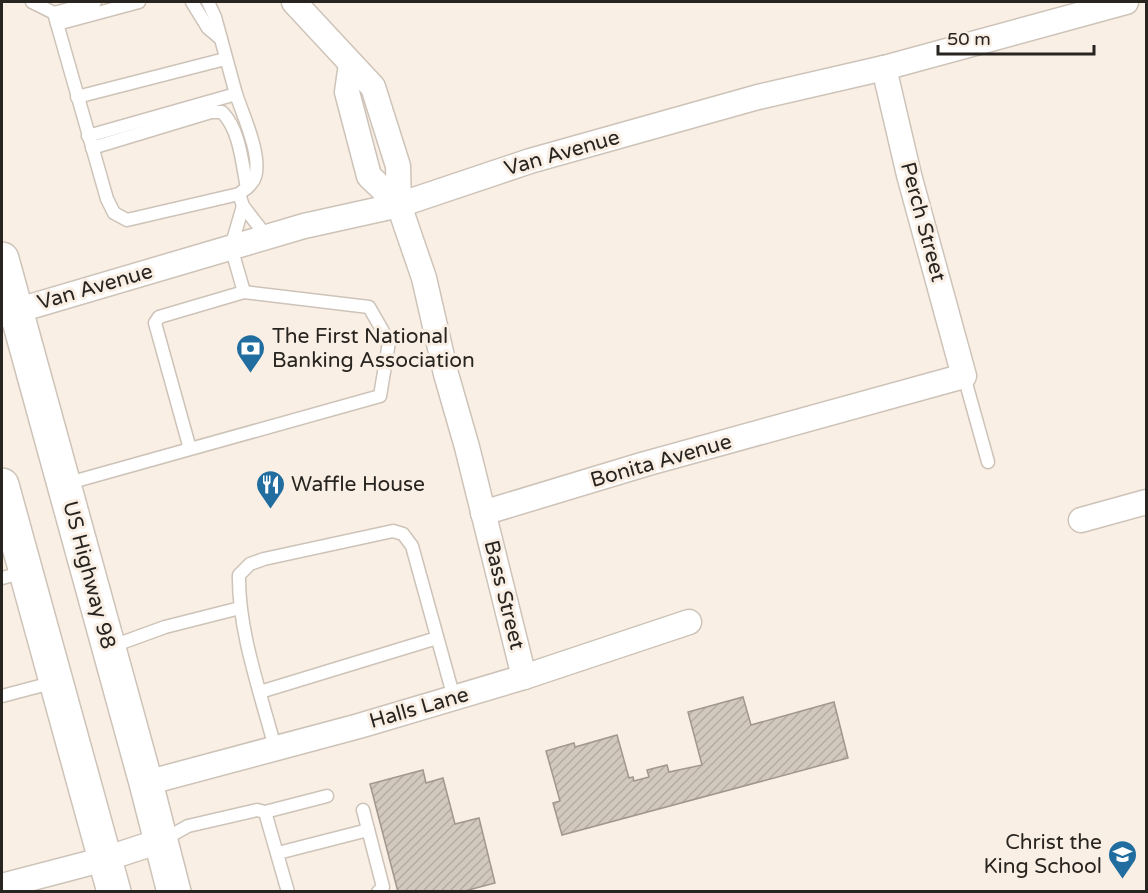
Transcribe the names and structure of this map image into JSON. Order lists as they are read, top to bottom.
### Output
{
  "streets": {
    "main road": ["US Highway 98"],
    "street": [
      "Van Avenue",
      "Perch Street",
      "Bonita Avenue",
      "Bass Street",
      "Halls Lane"
    ]
  },
  "crossings": [
    ["Van Avenue", "Perch Street"],
    ["Van Avenue", "US Highway 98"],
    ["Perch Street", "Bonita Avenue"],
    ["Bonita Avenue", "Bass Street"],
    ["US Highway 98", "Halls Lane"],
    ["Bass Street", "Halls Lane"]
  ],
  "places": {
    "bank": ["The First National Banking Association"],
    "restaurant": ["Waffle House"],
    "school or university": ["Christ the King School"]
  },
  "scale_bar": "50 m"
}
